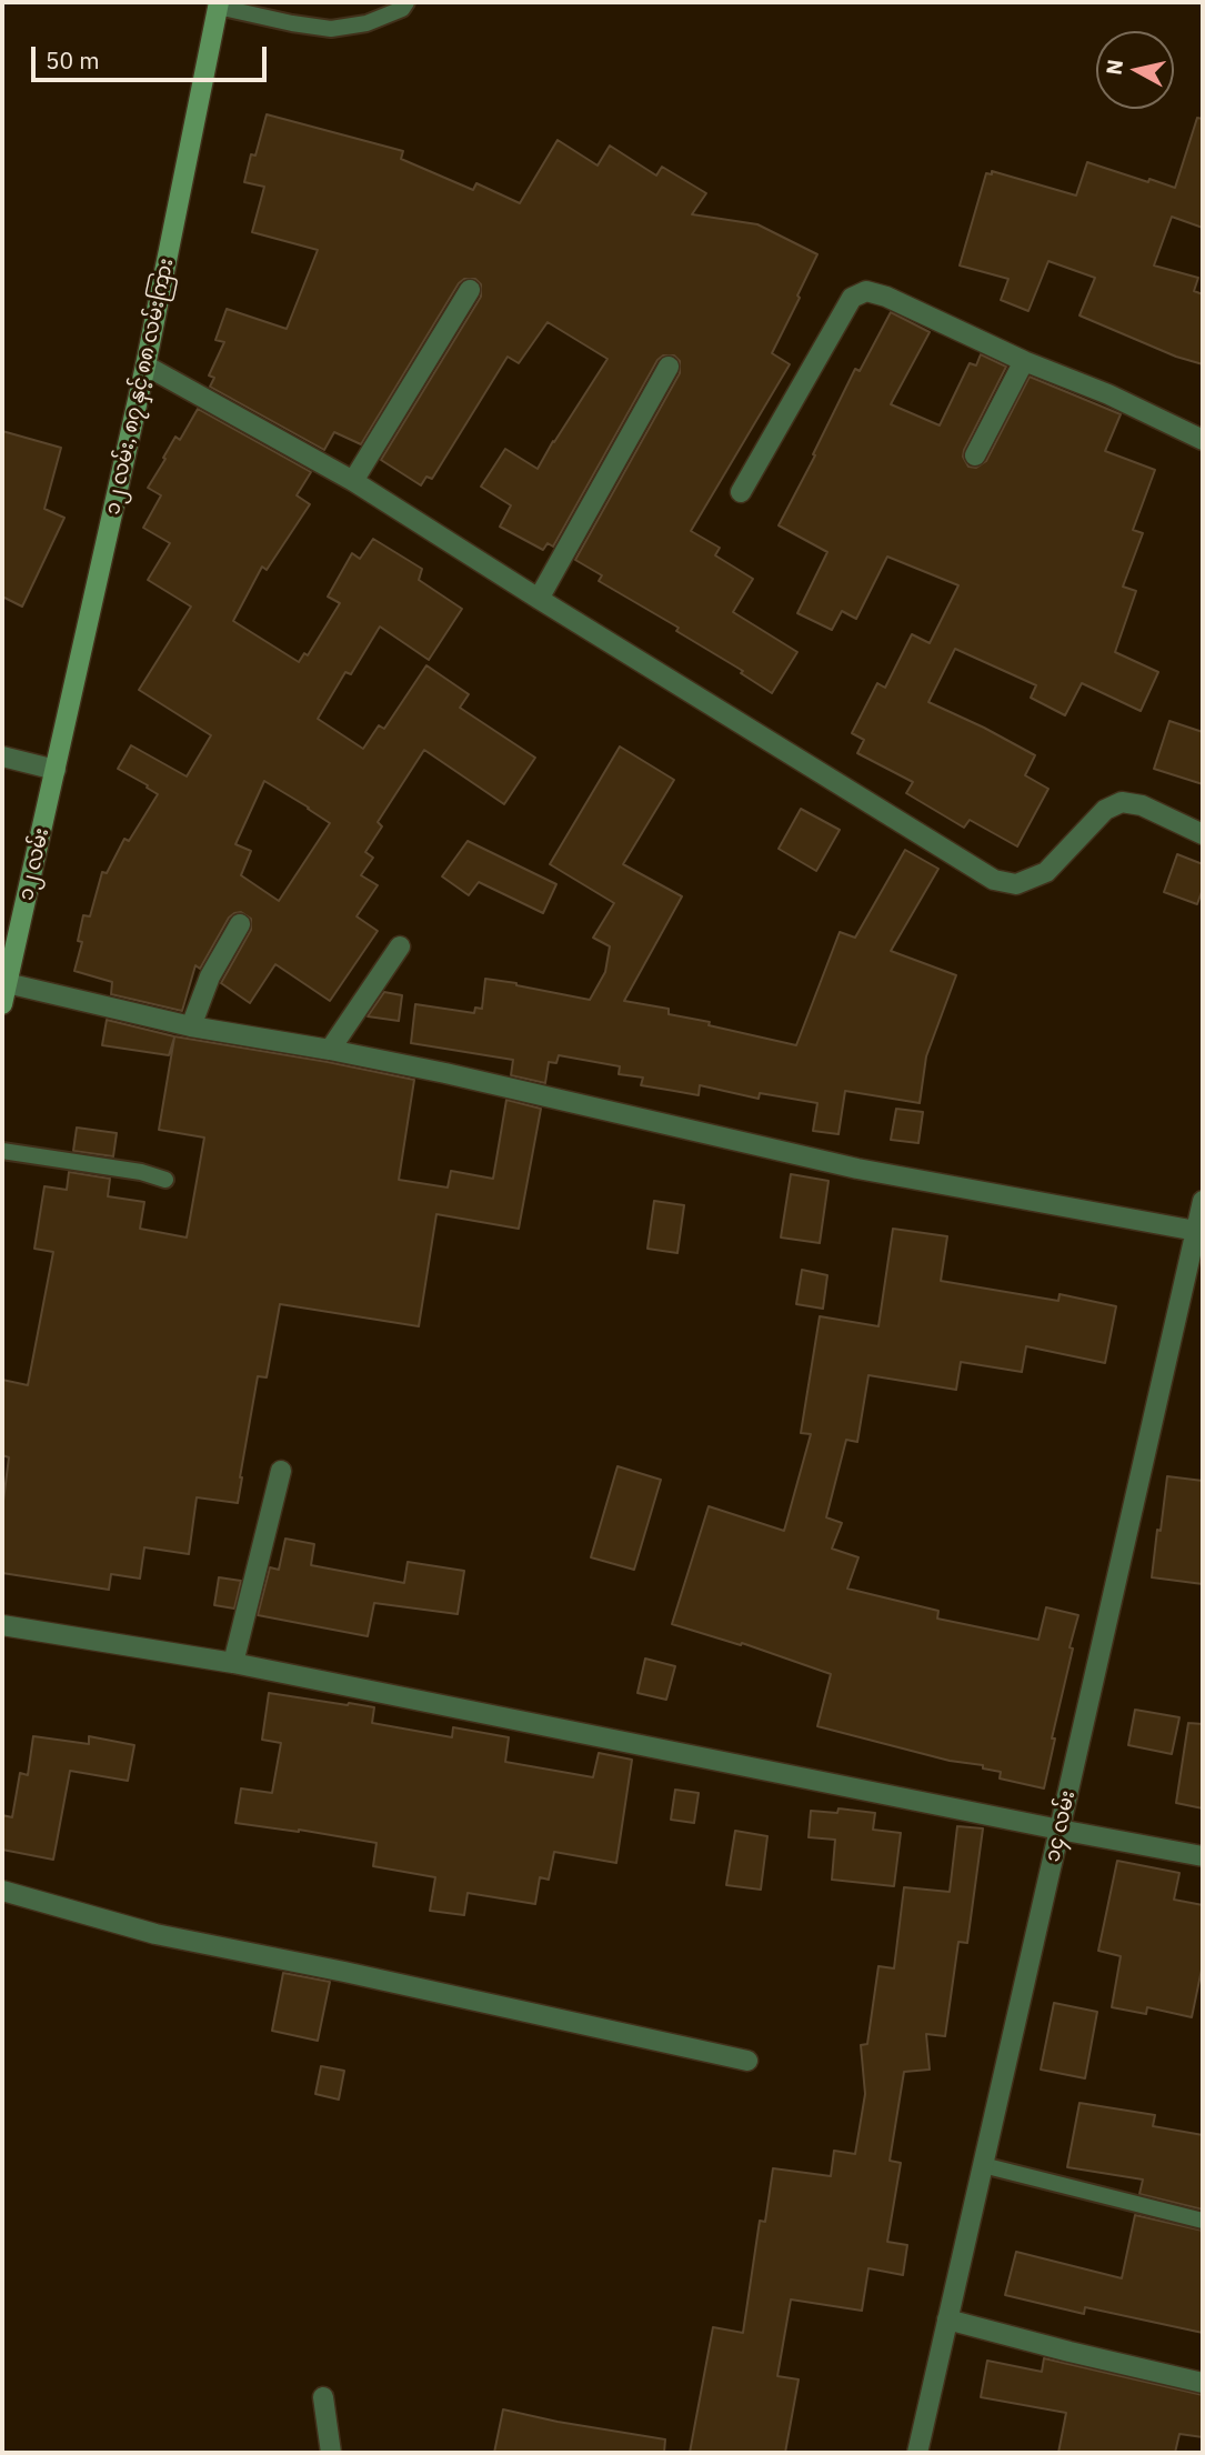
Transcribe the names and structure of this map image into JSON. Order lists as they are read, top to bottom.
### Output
{
  "streets": {
    "main road": ["၁၂ လမ်း, ၈၇ နှင့် ၈၈ လမ်းကြား", "၁၂ လမ်း"],
    "street": ["၁၄ လမ်း"]
  },
  "crossings": [
    ["၁၂ လမ်း, ၈၇ နှင့် ၈၈ လမ်းကြား", "၁၂ လမ်း"]
  ],
  "scale_bar": "50 m",
  "north": "left"
}
